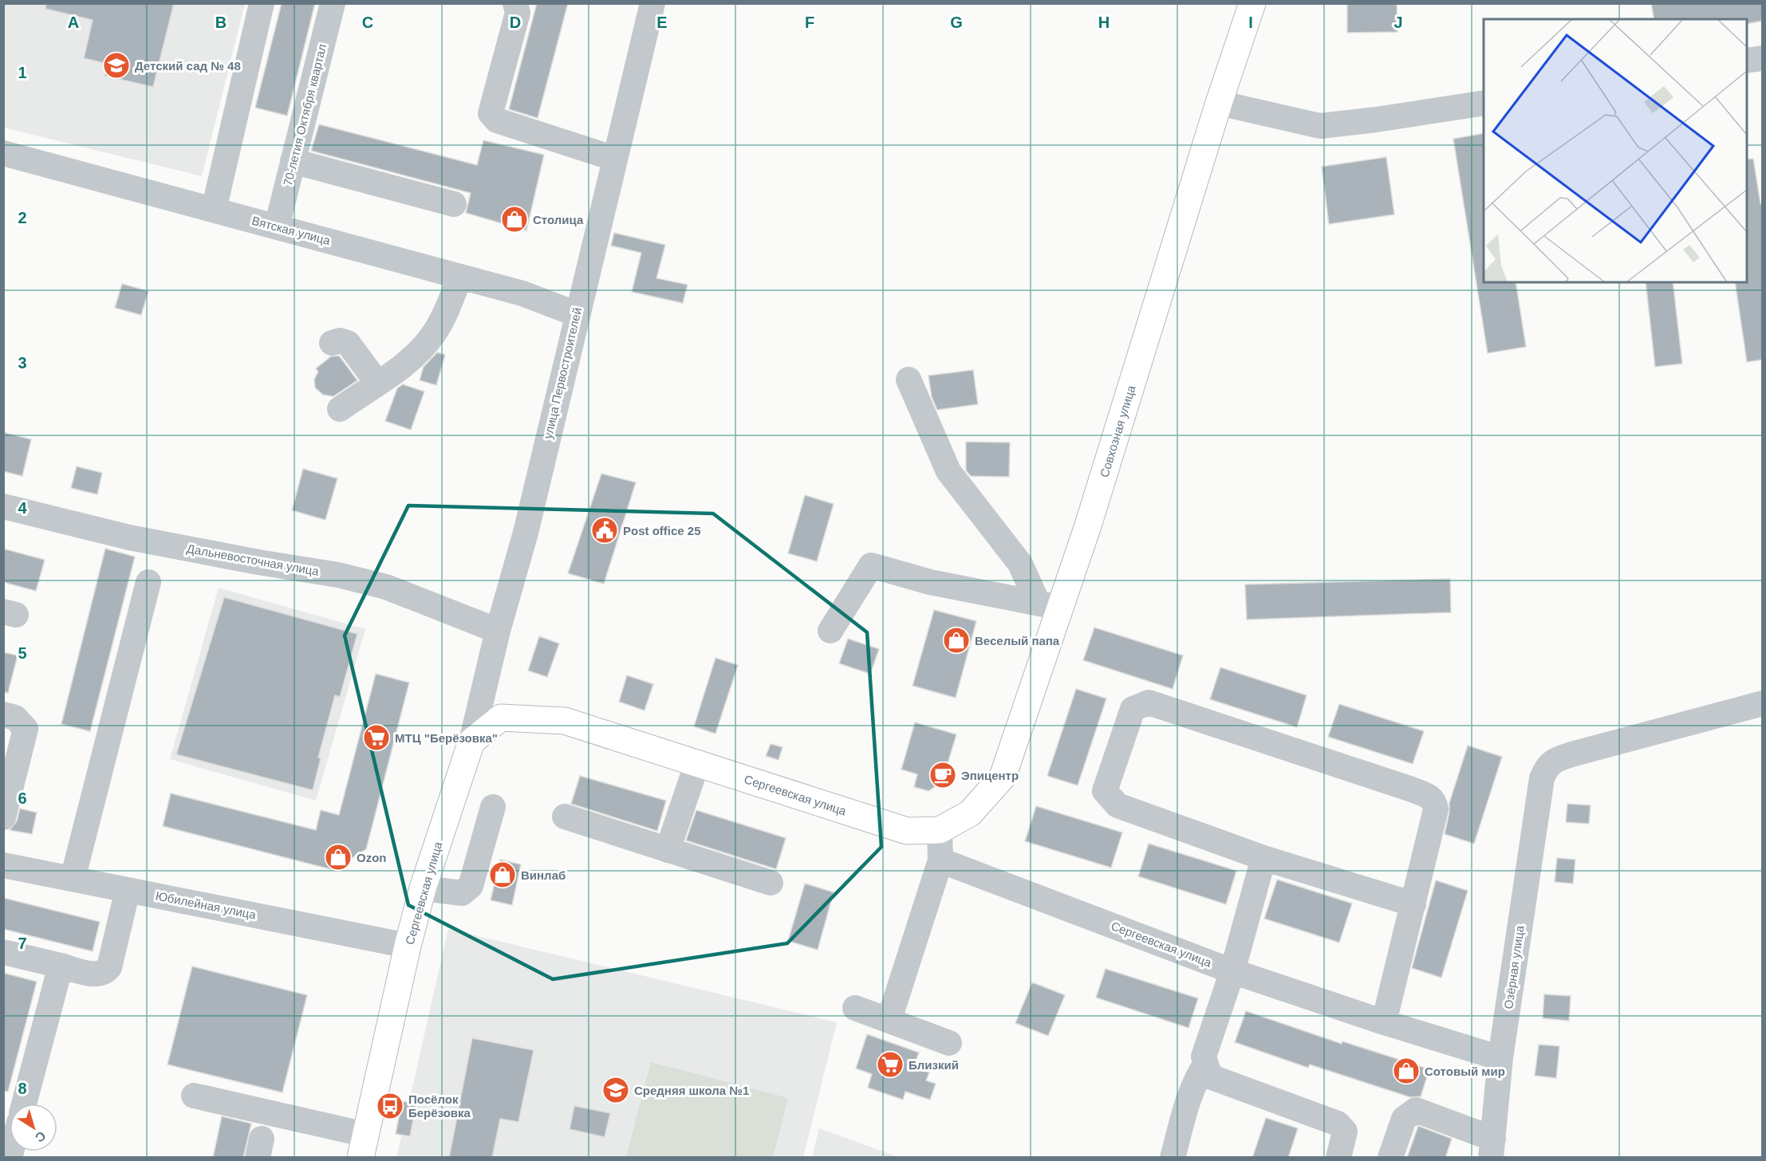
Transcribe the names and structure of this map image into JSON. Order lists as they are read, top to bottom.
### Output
{
  "streets": {
    "main road": ["Совхозная улица", "Сергеевская улица"],
    "street": [
      "70-летия Октября квартал",
      "Вятская улица",
      "улица Первостроителей",
      "Дальневосточная улица",
      "Юбилейная улица",
      "Озёрная улица"
    ]
  },
  "crossings": [
    ["70-летия Октября квартал", "Вятская улица"],
    ["Вятская улица", "улица Первостроителей"],
    ["улица Первостроителей", "Дальневосточная улица"],
    ["улица Первостроителей", "Сергеевская улица"],
    ["Совхозная улица", "Сергеевская улица"],
    ["Сергеевская улица", "Юбилейная улица"],
    ["Сергеевская улица", "Озёрная улица"]
  ],
  "places": {
    "school or university": ["Детский сад № 48", "Средняя школа №1"],
    "shop": [
      "Столица",
      "Веселый папа",
      "Ozon",
      "Винлаб",
      "Сотовый мир"
    ],
    "public building": ["Post office 25"],
    "supermarket": ["МТЦ \"Берёзовка\"", "Близкий"],
    "cafe": ["Эпицентр"],
    "bus stop": ["Посёлок Берёзовка"]
  },
  "north": "bottom right",
  "grid": {
    "columns": [
      "A",
      "B",
      "C",
      "D",
      "E",
      "F",
      "G",
      "H",
      "I",
      "J"
    ],
    "rows": [
      "1",
      "2",
      "3",
      "4",
      "5",
      "6",
      "7",
      "8"
    ]
  }
}
